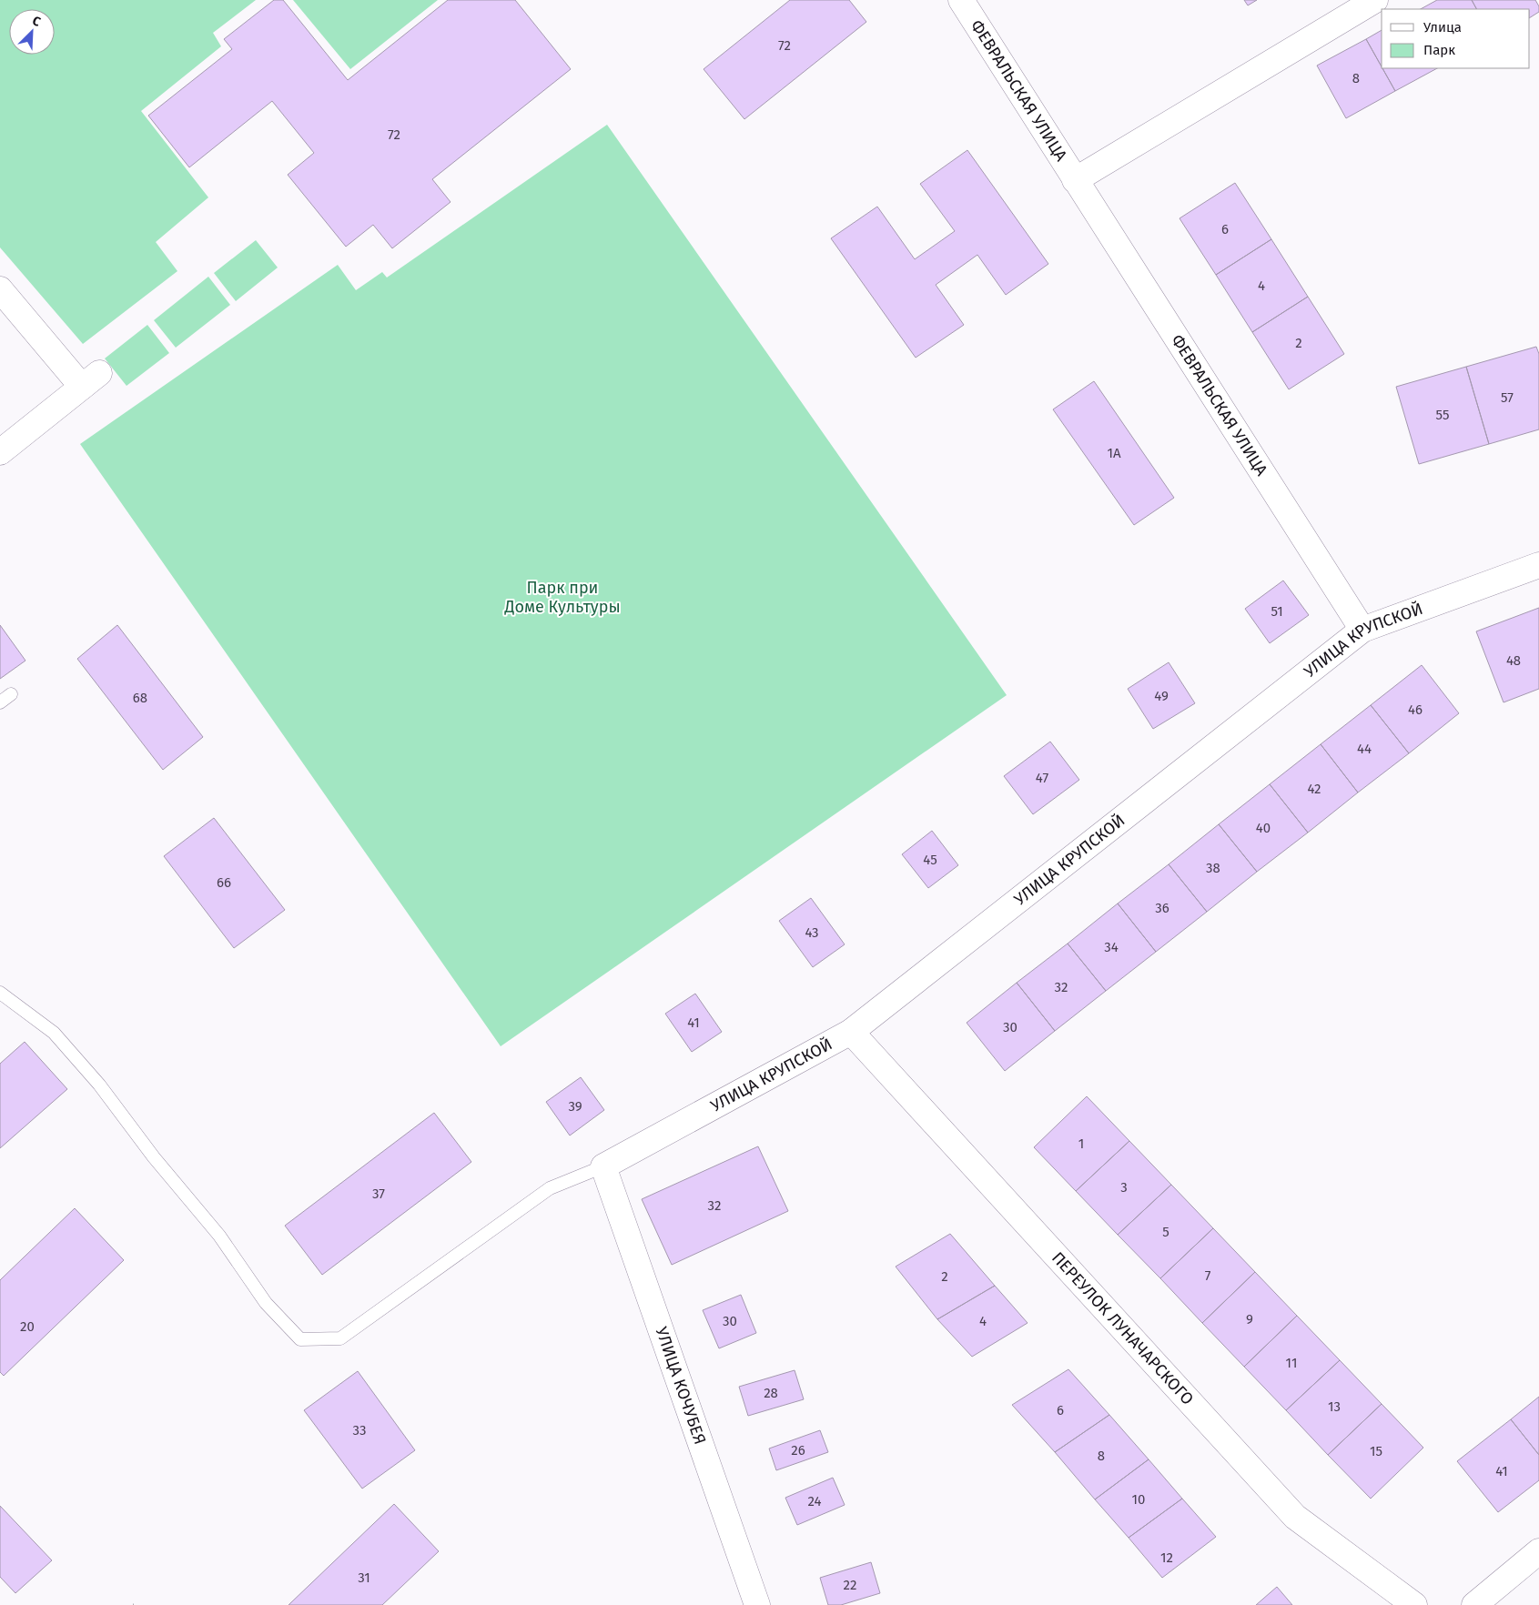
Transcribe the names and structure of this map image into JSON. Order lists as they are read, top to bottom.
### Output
{
  "streets": {
    "street": [
      "ФЕВРАЛЬСКАЯ УЛИЦА",
      "УЛИЦА КРУПСКОЙ",
      "ПЕРЕУЛОК ЛУНАЧАРСКОГО",
      "УЛИЦА КОЧУБЕЯ"
    ]
  },
  "crossings": [
    ["ФЕВРАЛЬСКАЯ УЛИЦА", "УЛИЦА КРУПСКОЙ"],
    ["УЛИЦА КРУПСКОЙ", "ПЕРЕУЛОК ЛУНАЧАРСКОГО"],
    ["УЛИЦА КРУПСКОЙ", "УЛИЦА КОЧУБЕЯ"]
  ],
  "parks": ["Парк при Доме Культуры"],
  "house_numbers": [
    "72",
    "8",
    "72",
    "6",
    "4",
    "2",
    "57",
    "55",
    "1А",
    "51",
    "48",
    "49",
    "68",
    "46",
    "44",
    "47",
    "42",
    "40",
    "45",
    "38",
    "66",
    "36",
    "43",
    "34",
    "32",
    "41",
    "30",
    "39",
    "1",
    "3",
    "37",
    "32",
    "5",
    "7",
    "2",
    "9",
    "30",
    "4",
    "20",
    "11",
    "28",
    "13",
    "6",
    "33",
    "26",
    "15",
    "8",
    "41",
    "10",
    "24",
    "12",
    "31",
    "22"
  ],
  "legend": ["Улица", "Парк"],
  "north": "top right"
}
